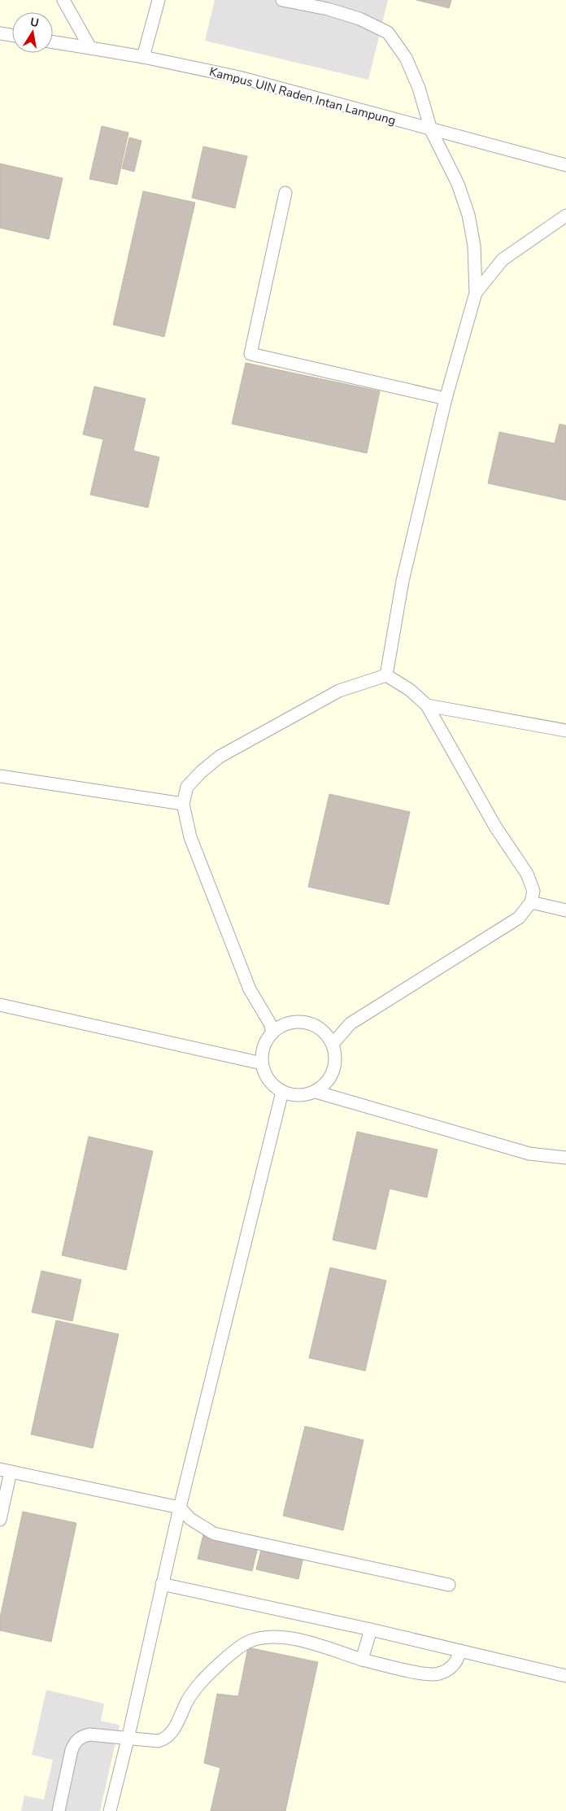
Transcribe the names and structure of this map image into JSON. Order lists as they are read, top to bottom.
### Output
{
  "streets": {
    "lane": ["Kampus UIN Raden Intan Lampung"]
  },
  "north": "top"
}
